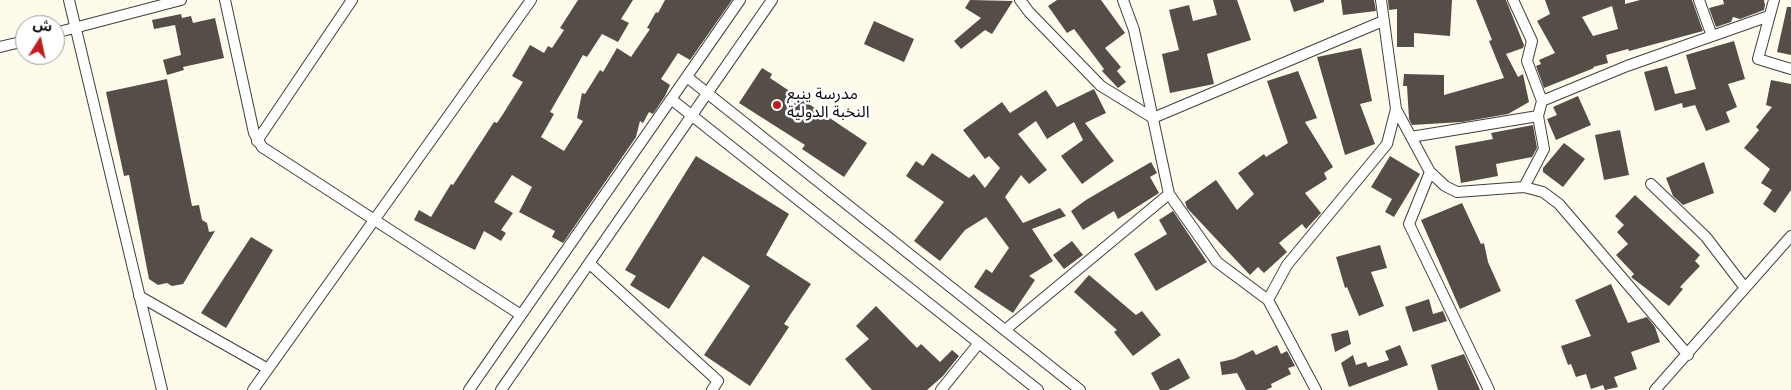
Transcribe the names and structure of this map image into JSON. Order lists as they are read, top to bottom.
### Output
{
  "places": ["مدرسة ينبع النخبة الدولية"],
  "north": "top"
}
